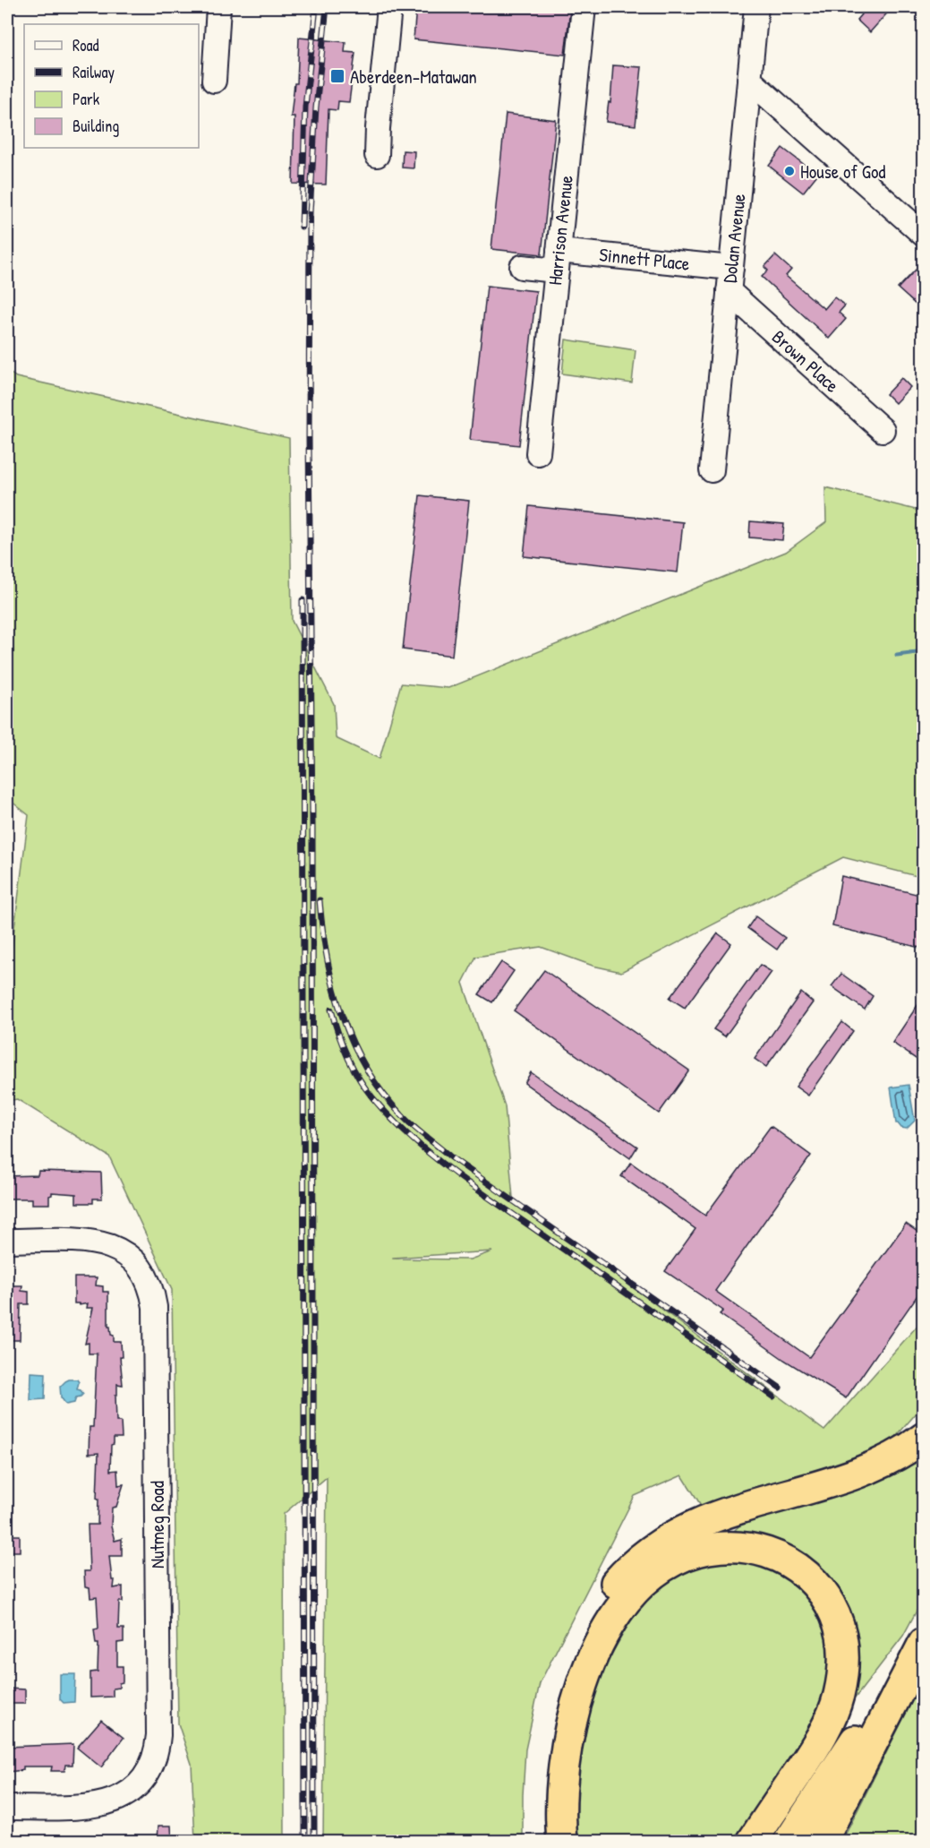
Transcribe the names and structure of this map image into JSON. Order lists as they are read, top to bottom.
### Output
{
  "streets": {
    "street": [
      "Harrison Avenue",
      "Dolan Avenue",
      "Sinnett Place",
      "Brown Place",
      "Nutmeg Road"
    ]
  },
  "crossings": [
    ["Harrison Avenue", "Sinnett Place"],
    ["Dolan Avenue", "Sinnett Place"],
    ["Dolan Avenue", "Brown Place"]
  ],
  "places": {
    "transit": ["Aberdeen-Matawan"],
    "other": ["House of God"]
  },
  "legend": [
    "Road",
    "Railway",
    "Park",
    "Building"
  ]
}
